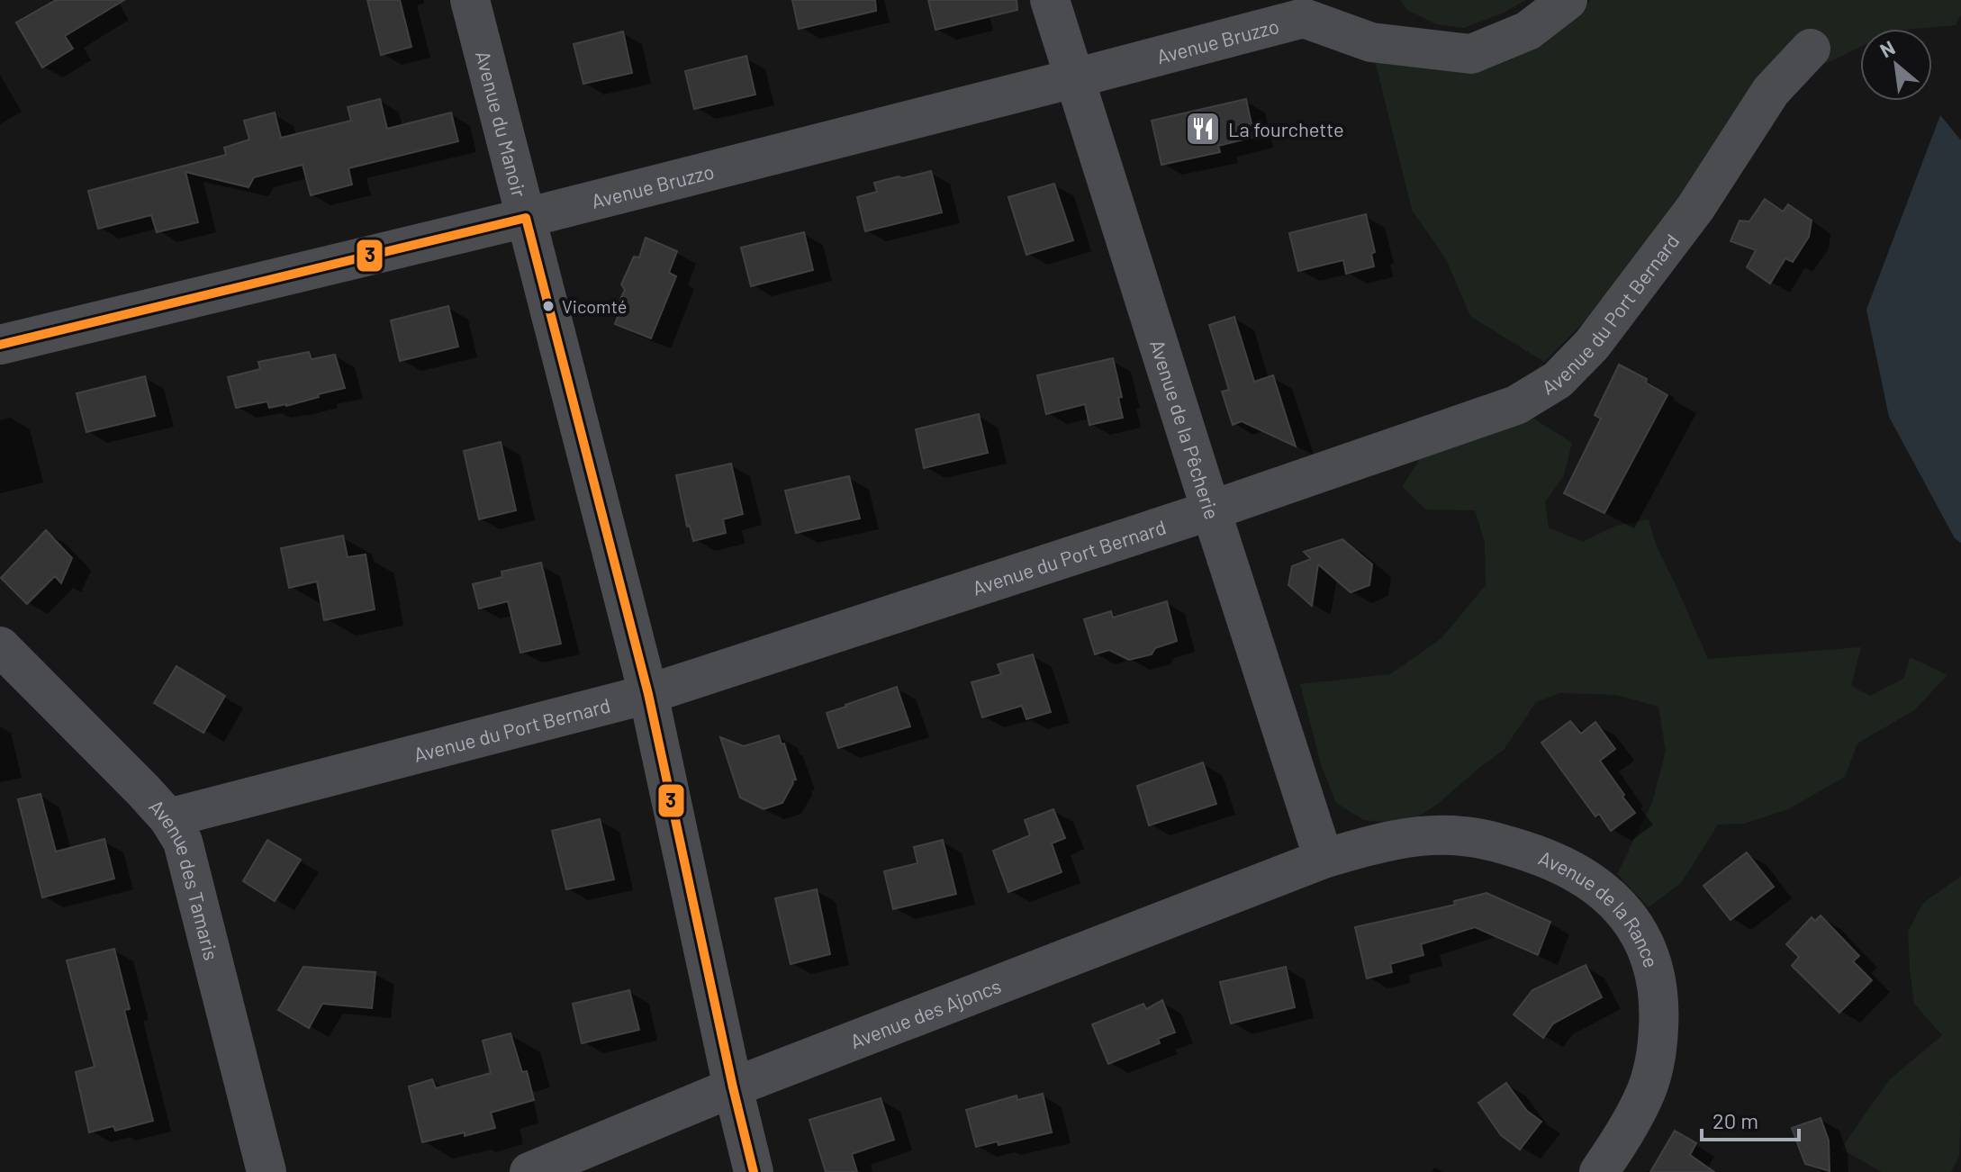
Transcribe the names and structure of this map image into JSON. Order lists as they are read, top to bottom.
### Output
{
  "streets": {
    "street": [
      "Avenue Bruzzo",
      "Avenue du Manoir",
      "Avenue du Port Bernard",
      "Avenue de la Pêcherie",
      "Avenue des Tamaris",
      "Avenue de la Rance",
      "Avenue des Ajoncs"
    ]
  },
  "crossings": [
    ["Avenue Bruzzo", "Avenue du Manoir"],
    ["Avenue Bruzzo", "Avenue de la Pêcherie"],
    ["Avenue du Manoir", "Avenue du Port Bernard"],
    ["Avenue du Manoir", "Avenue des Ajoncs"],
    ["Avenue du Port Bernard", "Avenue de la Pêcherie"],
    ["Avenue du Port Bernard", "Avenue des Tamaris"],
    ["Avenue de la Pêcherie", "Avenue de la Rance"],
    ["Avenue de la Pêcherie", "Avenue des Ajoncs"],
    ["Avenue de la Rance", "Avenue des Ajoncs"]
  ],
  "places": {
    "restaurant": ["La fourchette"],
    "other": ["Vicomté"]
  },
  "lines": ["transit line 3"],
  "scale_bar": "20 m",
  "north": "top left"
}
